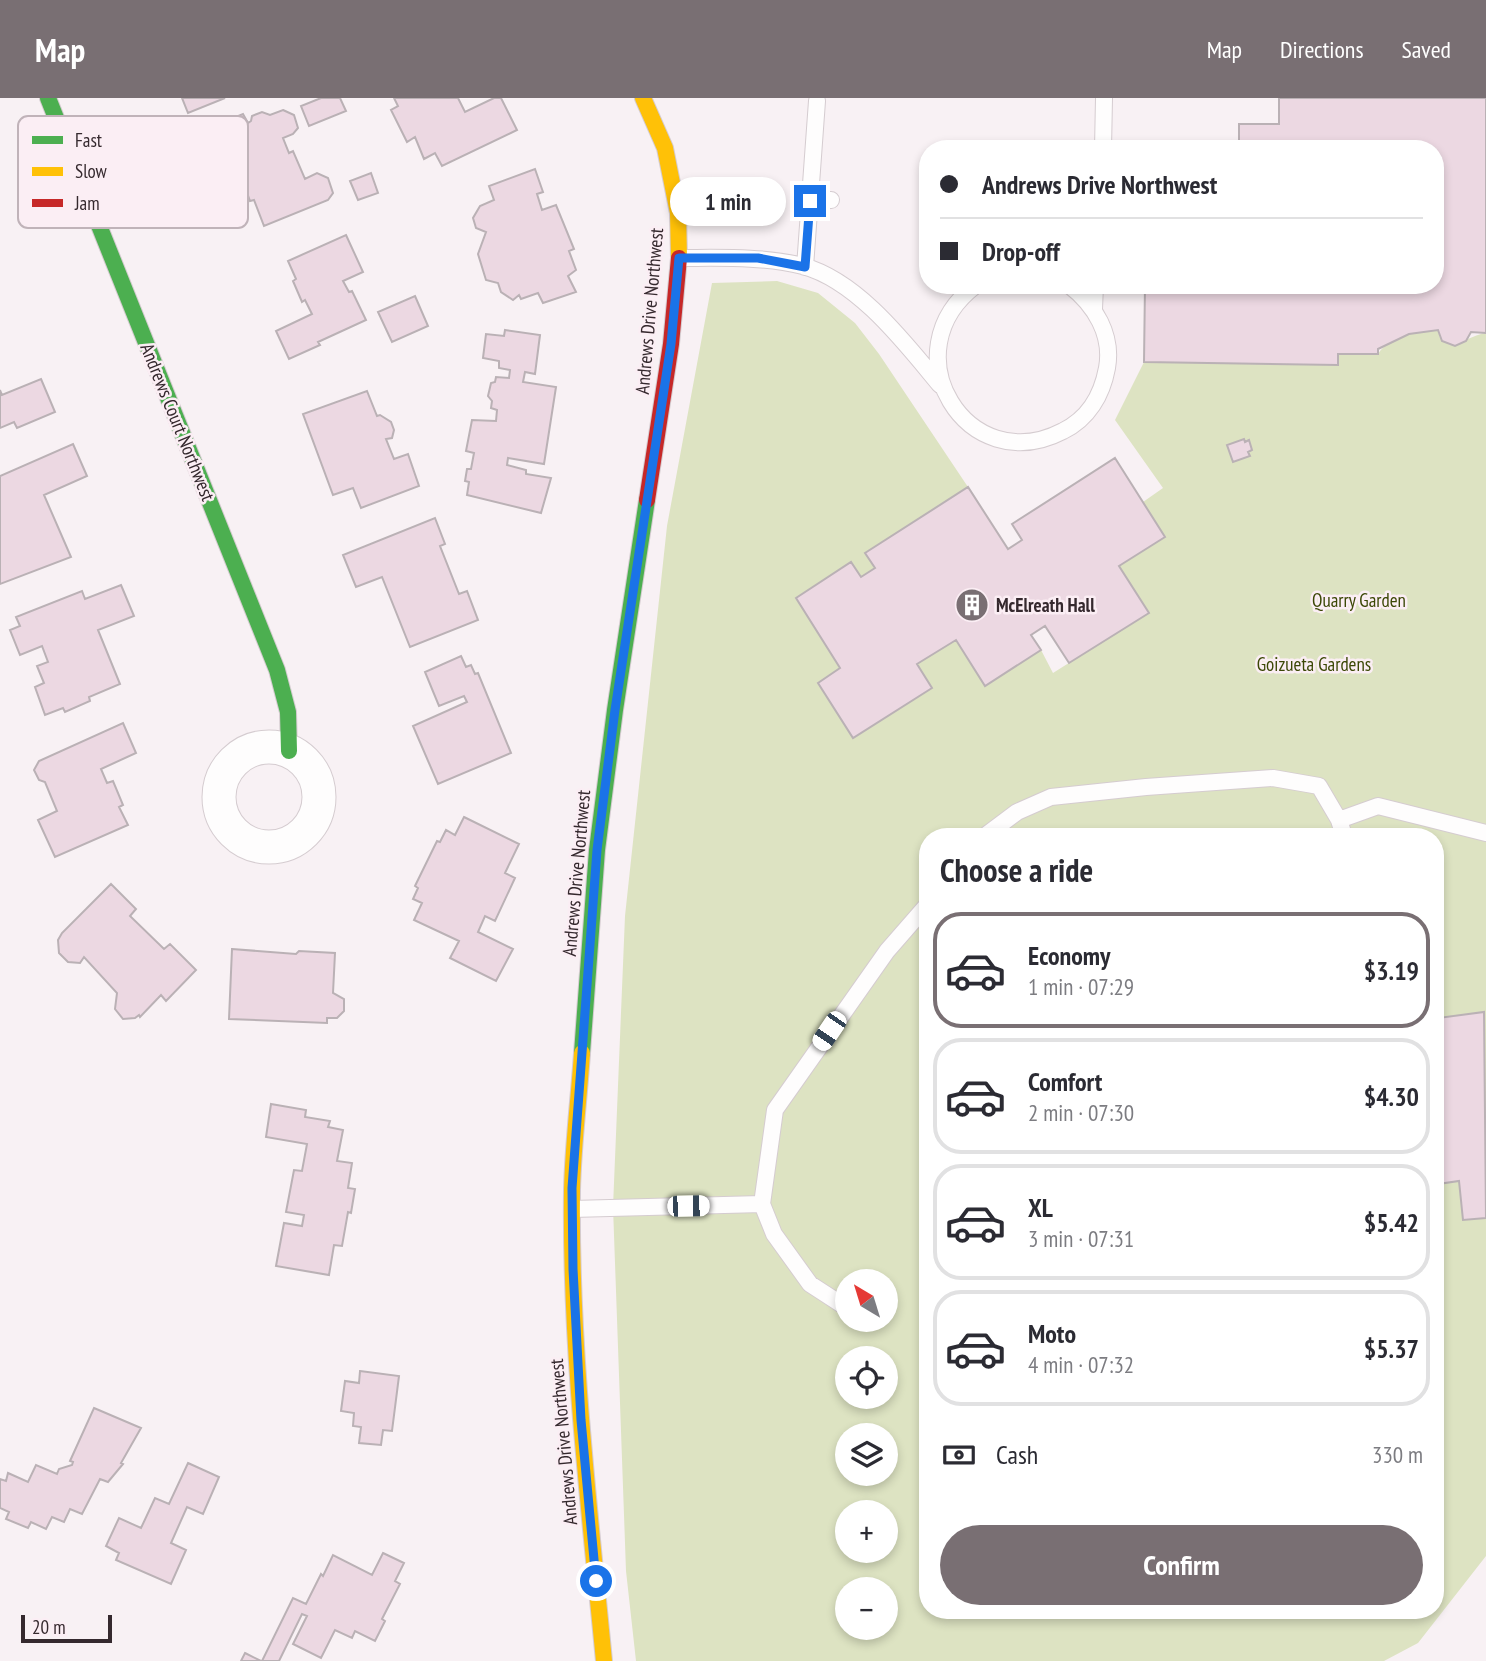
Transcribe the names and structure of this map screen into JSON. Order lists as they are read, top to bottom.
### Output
{
  "streets": {
    "street": ["Andrews Drive Northwest", "Andrews Court Northwest"]
  },
  "parks": ["Quarry Garden", "Goizueta Gardens"],
  "places": {
    "building": ["McElreath Hall"]
  },
  "legend": ["Fast", "Slow", "Jam"],
  "scale_bar": "20 m",
  "north": "top left",
  "page": {
    "header": "Map",
    "nav": ["Map", "Directions", "Saved"],
    "banner": ["Andrews Drive Northwest", "Drop-off"],
    "bubble": "1 min",
    "heading": "Choose a ride",
    "list": [
      {
        "name": "Economy",
        "note": "1 min · 07:29",
        "value": "$3.19"
      },
      {
        "name": "Comfort",
        "note": "2 min · 07:30",
        "value": "$4.30"
      },
      {
        "name": "XL",
        "note": "3 min · 07:31",
        "value": "$5.42"
      },
      {
        "name": "Moto",
        "note": "4 min · 07:32",
        "value": "$5.37"
      }
    ],
    "map_buttons": ["+", "−"],
    "pay": ["Cash", "330 m"],
    "buttons": "Confirm",
    "scale": "20 m"
  }
}
